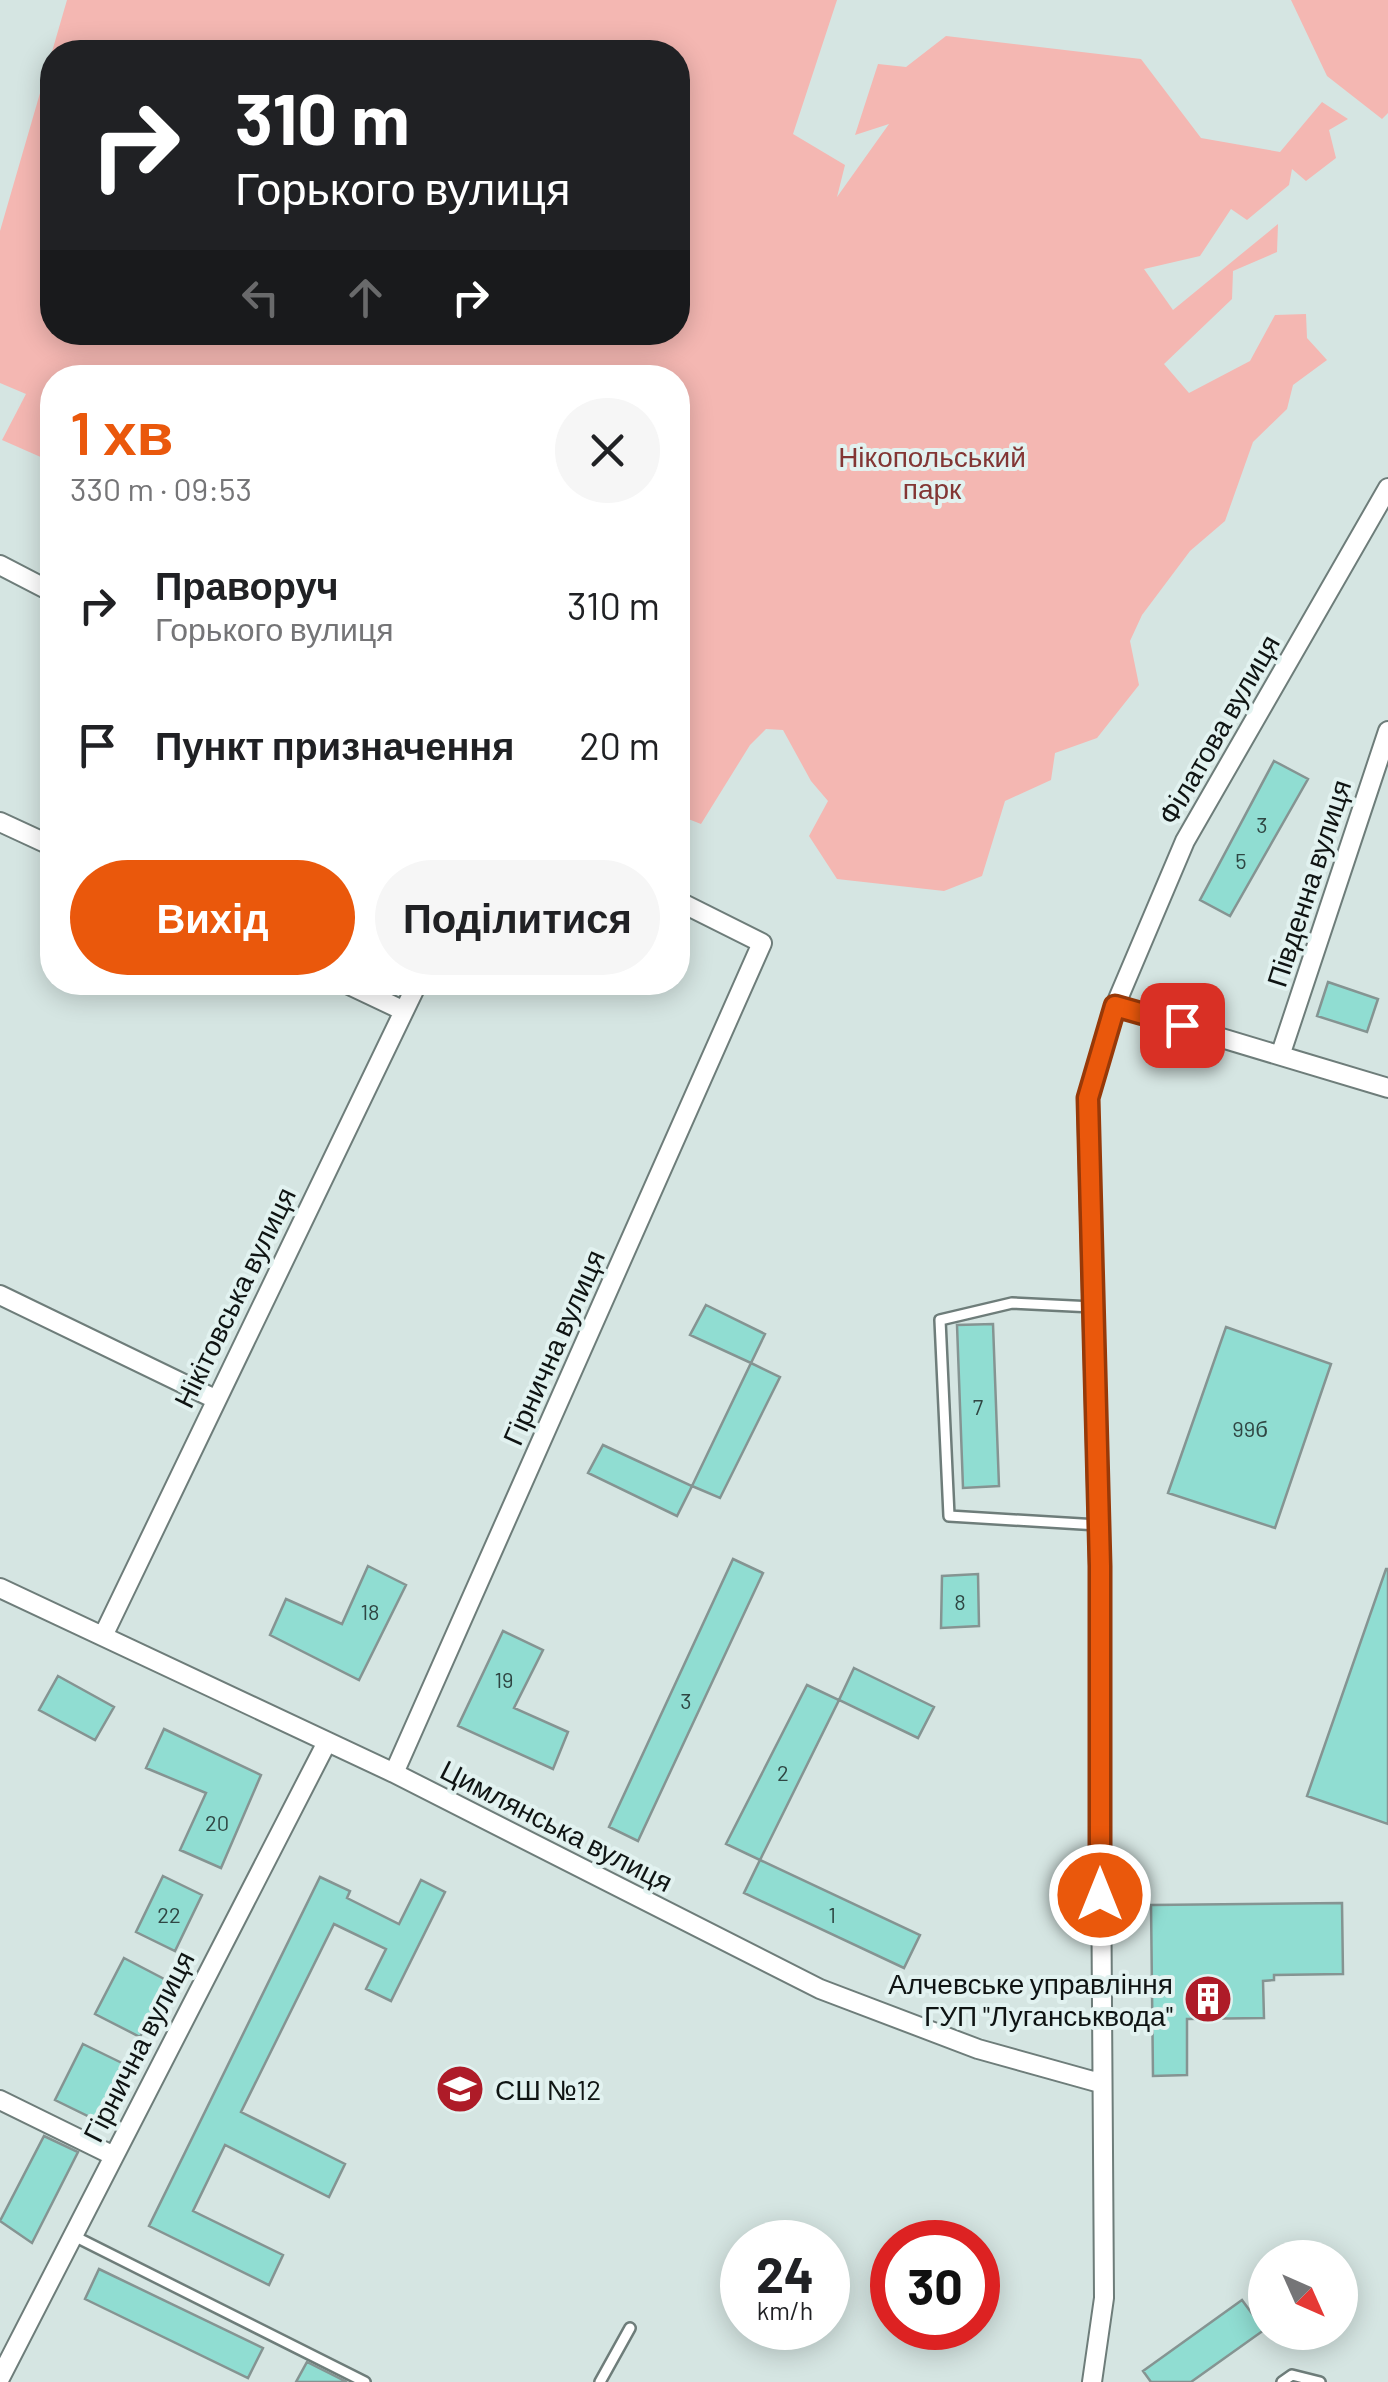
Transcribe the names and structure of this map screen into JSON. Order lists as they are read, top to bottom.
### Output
{
  "streets": {
    "street": [
      "Філатова вулиця",
      "Південна вулиця",
      "Нікітовська вулиця",
      "Гірнична вулиця",
      "Цимлянська вулиця"
    ]
  },
  "crossings": [
    ["Філатова вулиця", "Цимлянська вулиця"],
    ["Нікітовська вулиця", "Цимлянська вулиця"],
    ["Гірнична вулиця", "Цимлянська вулиця"]
  ],
  "parks": ["Нікопольський парк"],
  "places": {
    "building": ["Алчевське управління ГУП \"Луганськвода\""],
    "school or university": ["СШ №12"]
  },
  "house_numbers": [
    "3",
    "5",
    "7",
    "99б",
    "8",
    "18",
    "19",
    "3",
    "2",
    "20",
    "22",
    "1"
  ],
  "north": "bottom right",
  "page": {
    "turn": ["310 m", "Горького вулиця"],
    "heading": ["1 хв", "330 m · 09:53"],
    "list": [
      {
        "name": "Праворуч",
        "note": "Горького вулиця",
        "value": "310 m"
      },
      {
        "name": "Пункт призначення",
        "value": "20 m"
      }
    ],
    "buttons": ["Вихід", "Поділитися"],
    "speed": "24 km/h",
    "limit": "30"
  }
}
